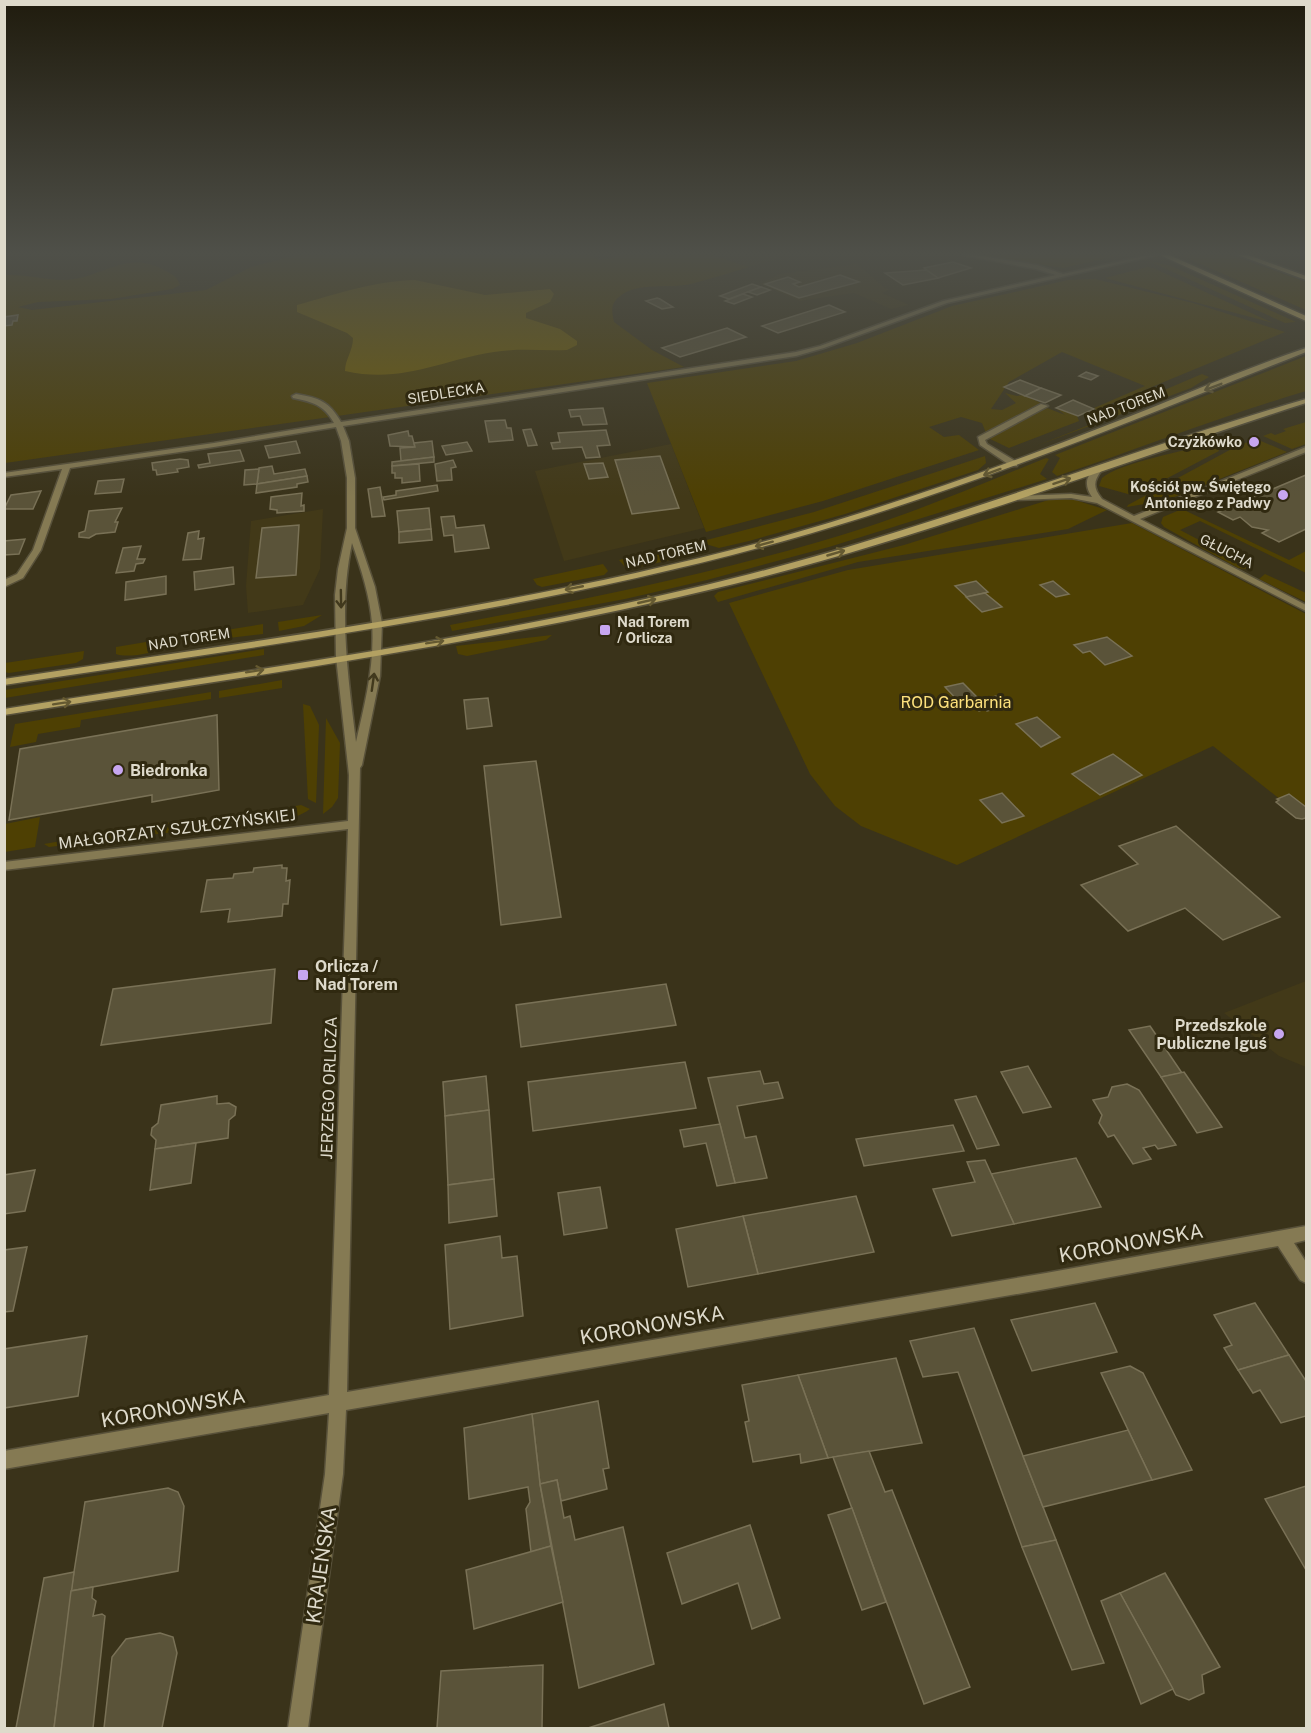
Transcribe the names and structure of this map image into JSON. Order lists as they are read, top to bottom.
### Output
{
  "streets": {
    "main road": ["NAD TOREM"],
    "street": [
      "SIEDLECKA",
      "GŁUCHA",
      "MAŁGORZATY SZUŁCZYŃSKIEJ",
      "JERZEGO ORLICZA",
      "KORONOWSKA",
      "KRAJEŃSKA"
    ]
  },
  "crossings": [
    ["NAD TOREM", "JERZEGO ORLICZA"],
    ["MAŁGORZATY SZUŁCZYŃSKIEJ", "JERZEGO ORLICZA"],
    ["JERZEGO ORLICZA", "KORONOWSKA"],
    ["JERZEGO ORLICZA", "KRAJEŃSKA"],
    ["KORONOWSKA", "KRAJEŃSKA"]
  ],
  "parks": ["ROD Garbarnia"],
  "places": {
    "other": [
      "Czyżkówko",
      "Kościół pw. Świętego Antoniego z Padwy",
      "Biedronka",
      "Przedszkole Publiczne Iguś"
    ],
    "transit": ["Nad Torem / Orlicza", "Orlicza / Nad Torem"]
  }
}
